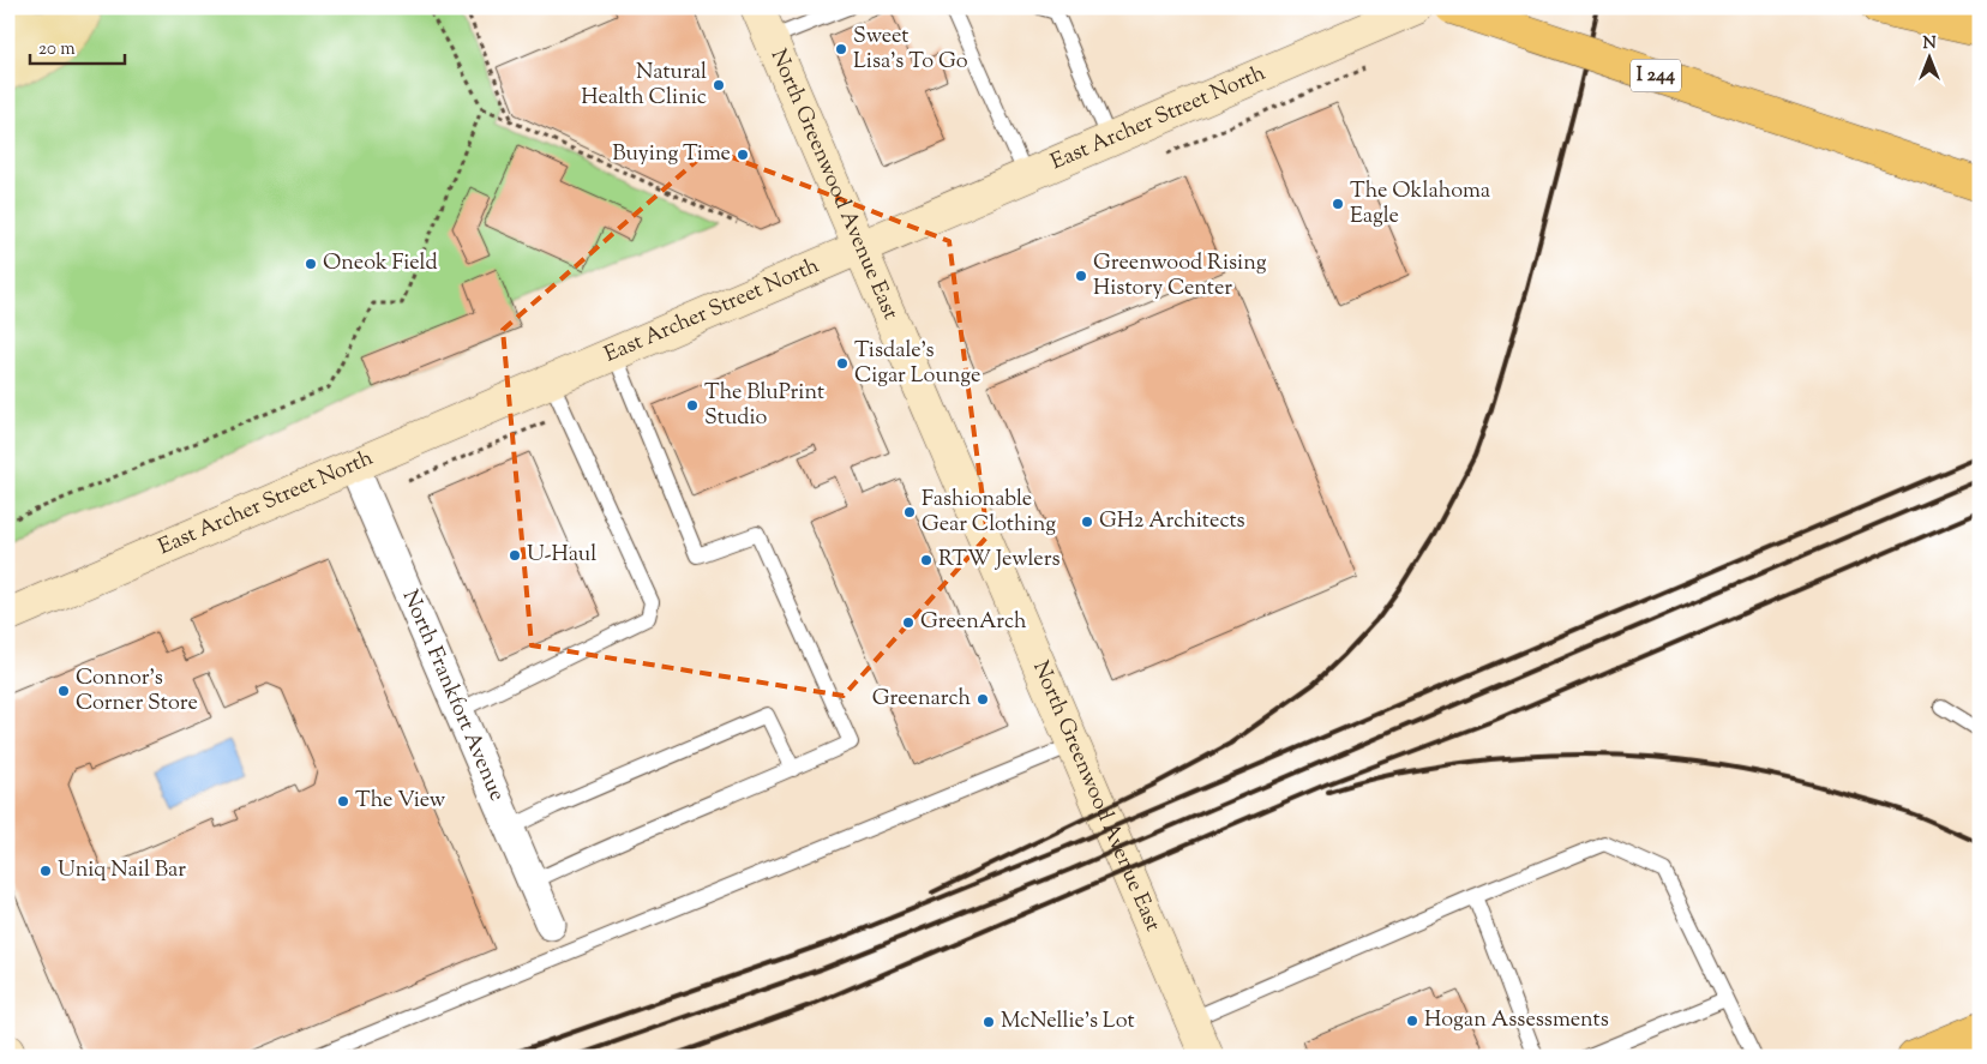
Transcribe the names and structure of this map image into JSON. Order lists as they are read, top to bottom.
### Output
{
  "streets": {
    "main road": ["I 244"],
    "street": ["East Archer Street North", "North Greenwood Avenue East", "North Frankfort Avenue"]
  },
  "crossings": [
    ["East Archer Street North", "North Greenwood Avenue East"],
    ["East Archer Street North", "North Frankfort Avenue"]
  ],
  "places": [
    "Sweet Lisa's To Go",
    "Natural Health Clinic",
    "Buying Time",
    "The Oklahoma Eagle",
    "Oneok Field",
    "Greenwood Rising History Center",
    "Tisdale's Cigar Lounge",
    "The BluPrint Studio",
    "Fashionable Gear Clothing",
    "GH2 Architects",
    "U-Haul",
    "RTW Jewlers",
    "GreenArch",
    "Connor's Corner Store",
    "Greenarch",
    "The View",
    "Uniq Nail Bar",
    "Hogan Assessments",
    "McNellie's Lot"
  ],
  "scale_bar": "20 m",
  "north": "top"
}
